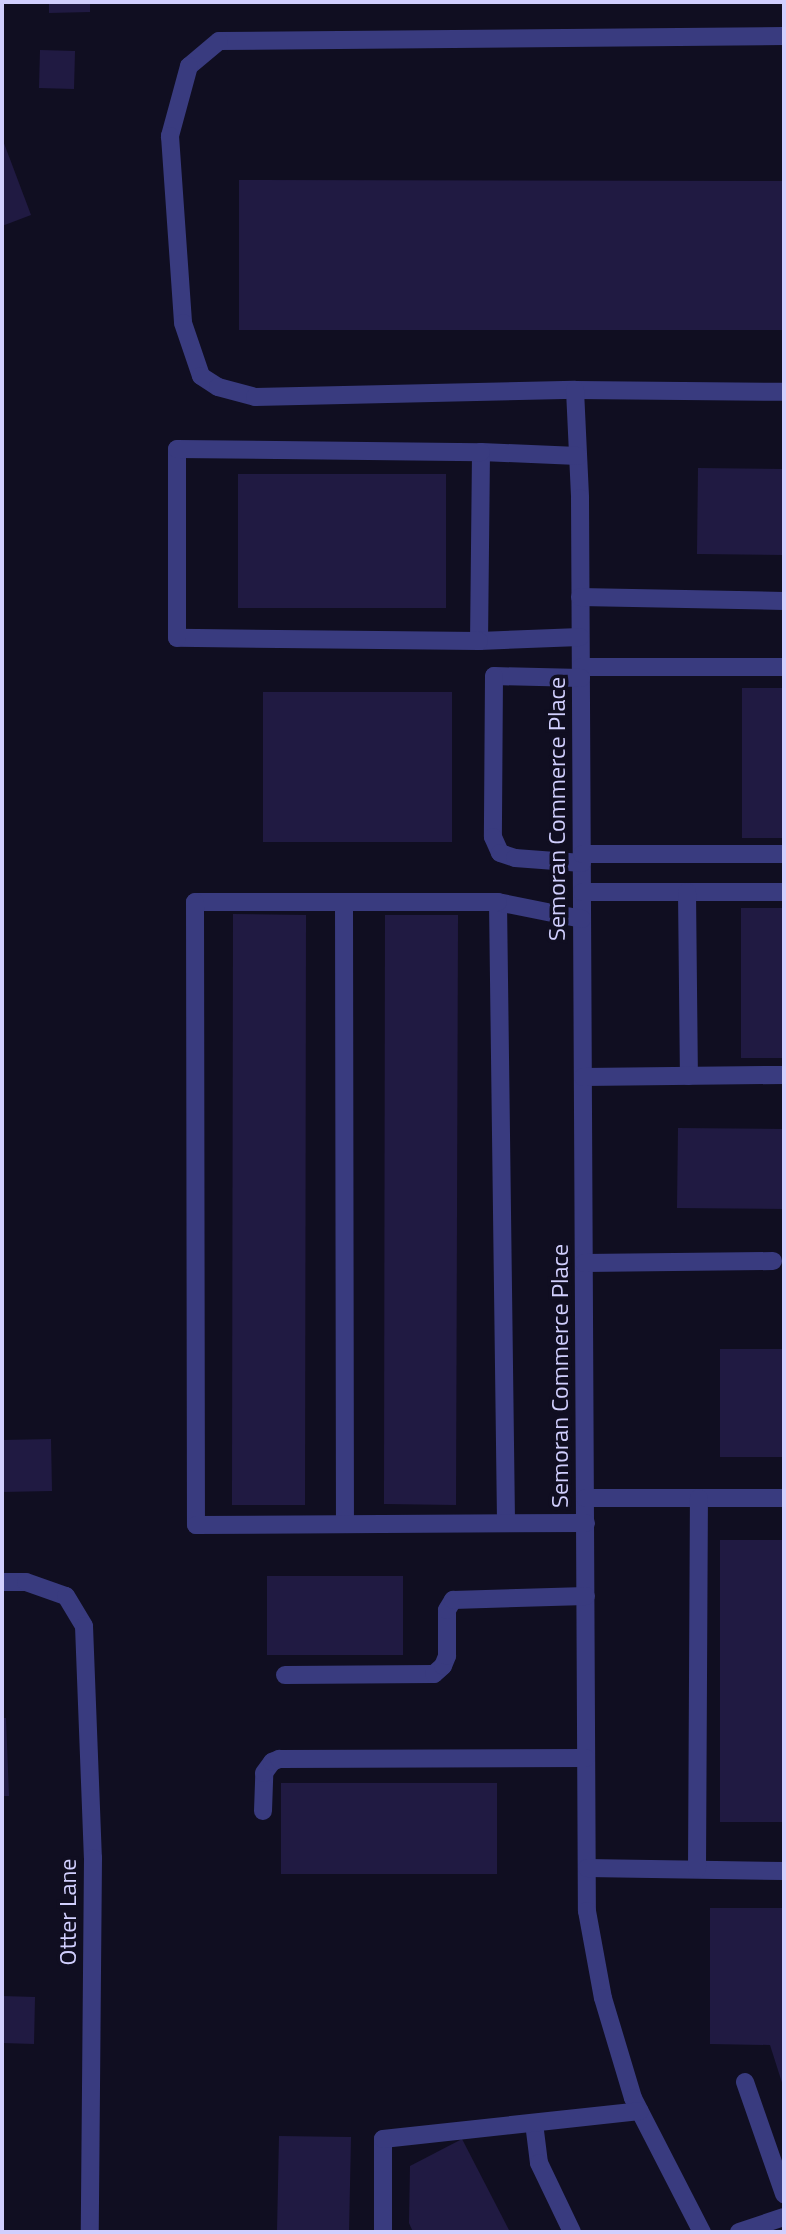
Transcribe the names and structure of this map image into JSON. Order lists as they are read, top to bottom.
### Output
{
  "streets": {
    "street": ["Semoran Commerce Place", "Otter Lane"]
  }
}
